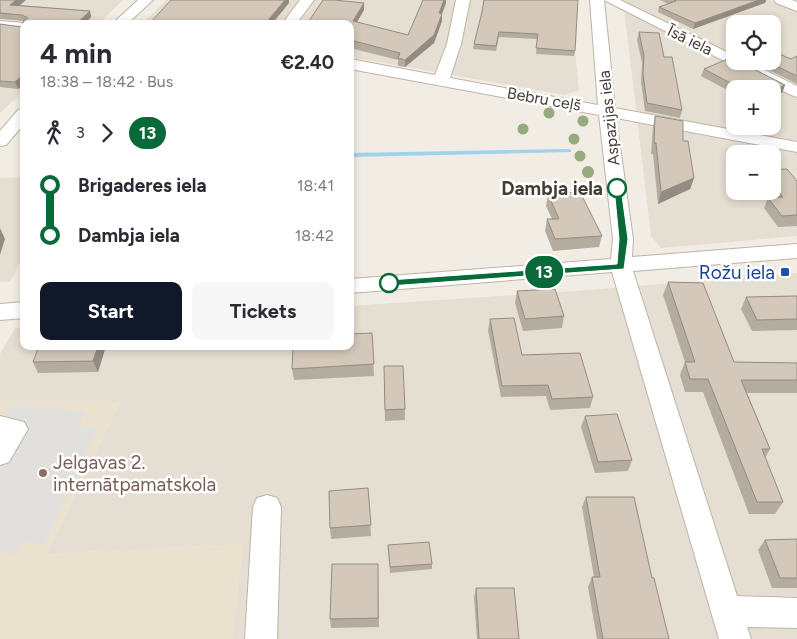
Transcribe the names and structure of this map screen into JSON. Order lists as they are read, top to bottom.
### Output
{
  "streets": {
    "street": ["Īsā iela", "Bebru ceļš", "Aspazijas iela"]
  },
  "crossings": [
    ["Bebru ceļš", "Aspazijas iela"]
  ],
  "places": {
    "other": ["Dambja iela", "Jelgavas 2. internātpamatskola"],
    "transit": ["Rožu iela"]
  },
  "lines": ["bus line 13"],
  "page": {
    "on_map": "13",
    "map_buttons": ["+", "−"],
    "heading": ["4 min", "18:38 – 18:42 · Bus", "€2.40"],
    "legs": ["3", "13"],
    "list": [
      {
        "name": "Brigaderes iela",
        "value": "18:41"
      },
      {
        "name": "Dambja iela",
        "value": "18:42"
      }
    ],
    "buttons": ["Start", "Tickets"]
  }
}
